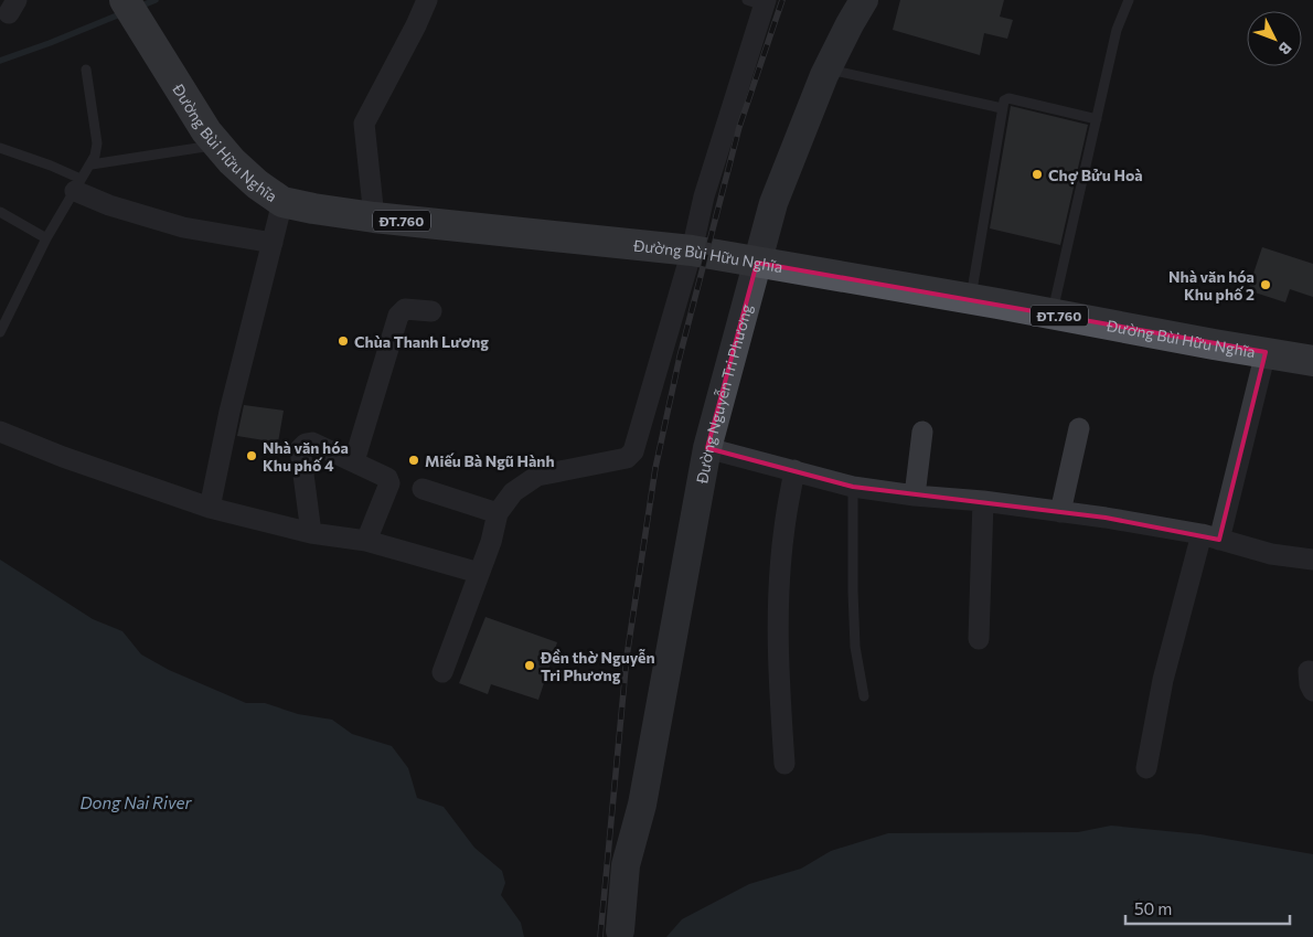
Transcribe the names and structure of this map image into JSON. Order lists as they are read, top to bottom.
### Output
{
  "streets": {
    "main road": ["Đường Bùi Hữu Nghĩa", "ĐT.760", "Đường Nguyễn Tri Phương"]
  },
  "crossings": [
    ["Đường Bùi Hữu Nghĩa", "Đường Nguyễn Tri Phương"]
  ],
  "water": ["Dong Nai River"],
  "places": [
    "Chợ Bửu Hoà",
    "Nhà văn hóa Khu phố 2",
    "Chùa Thanh Lương",
    "Nhà văn hóa Khu phố 4",
    "Miếu Bà Ngũ Hành",
    "Đền thờ Nguyễn Tri Phương"
  ],
  "scale_bar": "50 m",
  "north": "bottom right"
}
